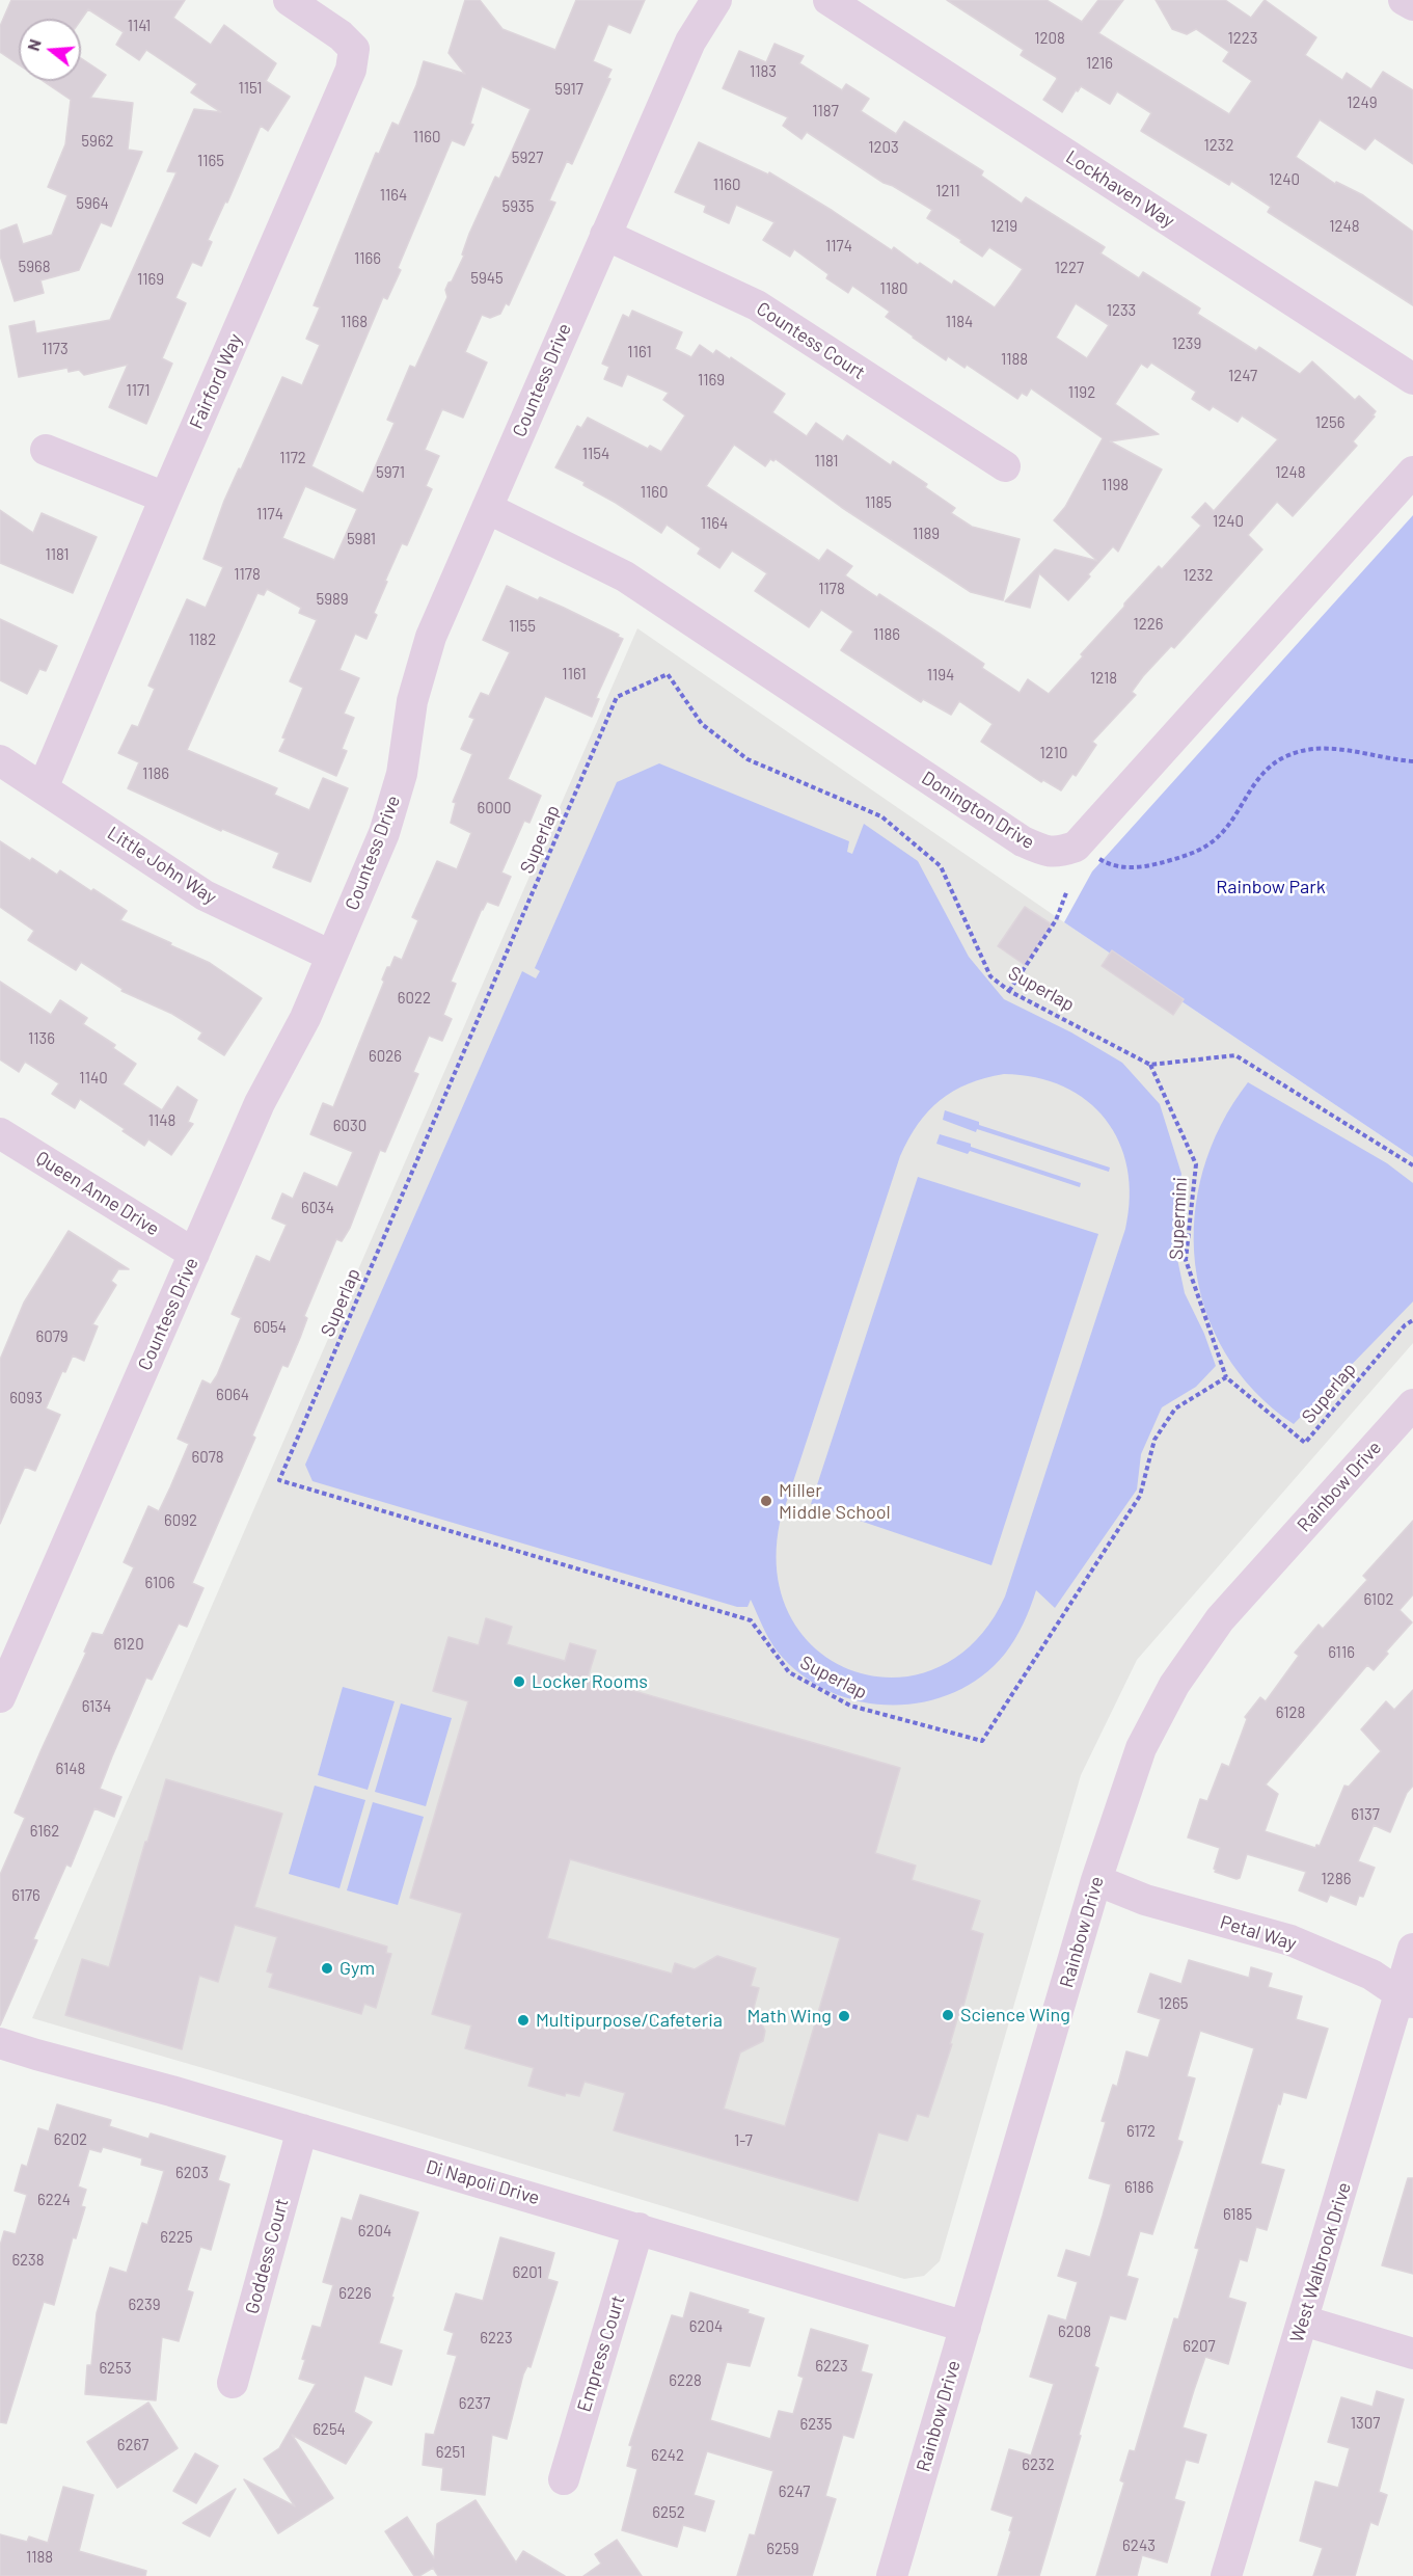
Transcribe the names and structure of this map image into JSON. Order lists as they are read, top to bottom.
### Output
{
  "streets": {
    "street": [
      "Lockhaven Way",
      "Countess Court",
      "Countess Drive",
      "Fairford Way",
      "Donington Drive",
      "Little John Way",
      "Queen Anne Drive",
      "Rainbow Drive",
      "Petal Way",
      "Di Napoli Drive",
      "Goddess Court",
      "West Walbrook Drive",
      "Empress Court"
    ],
    "path": ["Superlap", "Supermini"]
  },
  "crossings": [
    ["Countess Court", "Countess Drive"],
    ["Countess Drive", "Donington Drive"],
    ["Countess Drive", "Little John Way"],
    ["Countess Drive", "Queen Anne Drive"],
    ["Fairford Way", "Little John Way"],
    ["Superlap", "Supermini"],
    ["Rainbow Drive", "Petal Way"],
    ["Rainbow Drive", "Di Napoli Drive"],
    ["Petal Way", "West Walbrook Drive"],
    ["Di Napoli Drive", "Goddess Court"],
    ["Di Napoli Drive", "Empress Court"]
  ],
  "parks": ["Rainbow Park"],
  "places": [
    "Miller Middle School",
    "Locker Rooms",
    "Gym",
    "Science Wing",
    "Math Wing",
    "Multipurpose/Cafeteria"
  ],
  "house_numbers": [
    "1141",
    "1208",
    "1223",
    "1216",
    "1183",
    "1151",
    "5917",
    "1249",
    "1187",
    "1160",
    "5962",
    "1232",
    "1203",
    "5927",
    "1165",
    "1240",
    "1160",
    "1211",
    "1164",
    "5964",
    "5935",
    "1219",
    "1248",
    "1174",
    "1166",
    "5968",
    "1227",
    "5945",
    "1169",
    "1180",
    "1233",
    "1168",
    "1184",
    "1239",
    "1173",
    "1161",
    "1188",
    "1247",
    "1169",
    "1171",
    "1192",
    "1256",
    "1154",
    "1172",
    "1181",
    "5971",
    "1248",
    "1198",
    "1160",
    "1185",
    "1174",
    "1240",
    "1164",
    "1189",
    "5981",
    "1181",
    "1178",
    "1232",
    "1178",
    "5989",
    "1226",
    "1155",
    "1186",
    "1182",
    "1161",
    "1194",
    "1218",
    "1210",
    "1186",
    "6000",
    "6022",
    "1136",
    "6026",
    "1140",
    "1148",
    "6030",
    "6034",
    "6054",
    "6079",
    "6064",
    "6093",
    "6078",
    "6092",
    "6106",
    "6102",
    "6120",
    "6116",
    "6134",
    "6128",
    "6148",
    "6137",
    "6162",
    "1286",
    "6176",
    "1265",
    "6172",
    "6202",
    "1-7",
    "6203",
    "6186",
    "6224",
    "6185",
    "6204",
    "6225",
    "6238",
    "6201",
    "6226",
    "6239",
    "6204",
    "6208",
    "6223",
    "6207",
    "6223",
    "6253",
    "6228",
    "6237",
    "1307",
    "6235",
    "6254",
    "6267",
    "6251",
    "6242",
    "6232",
    "6247",
    "6252",
    "6243",
    "6259",
    "1188"
  ],
  "north": "left"
}
